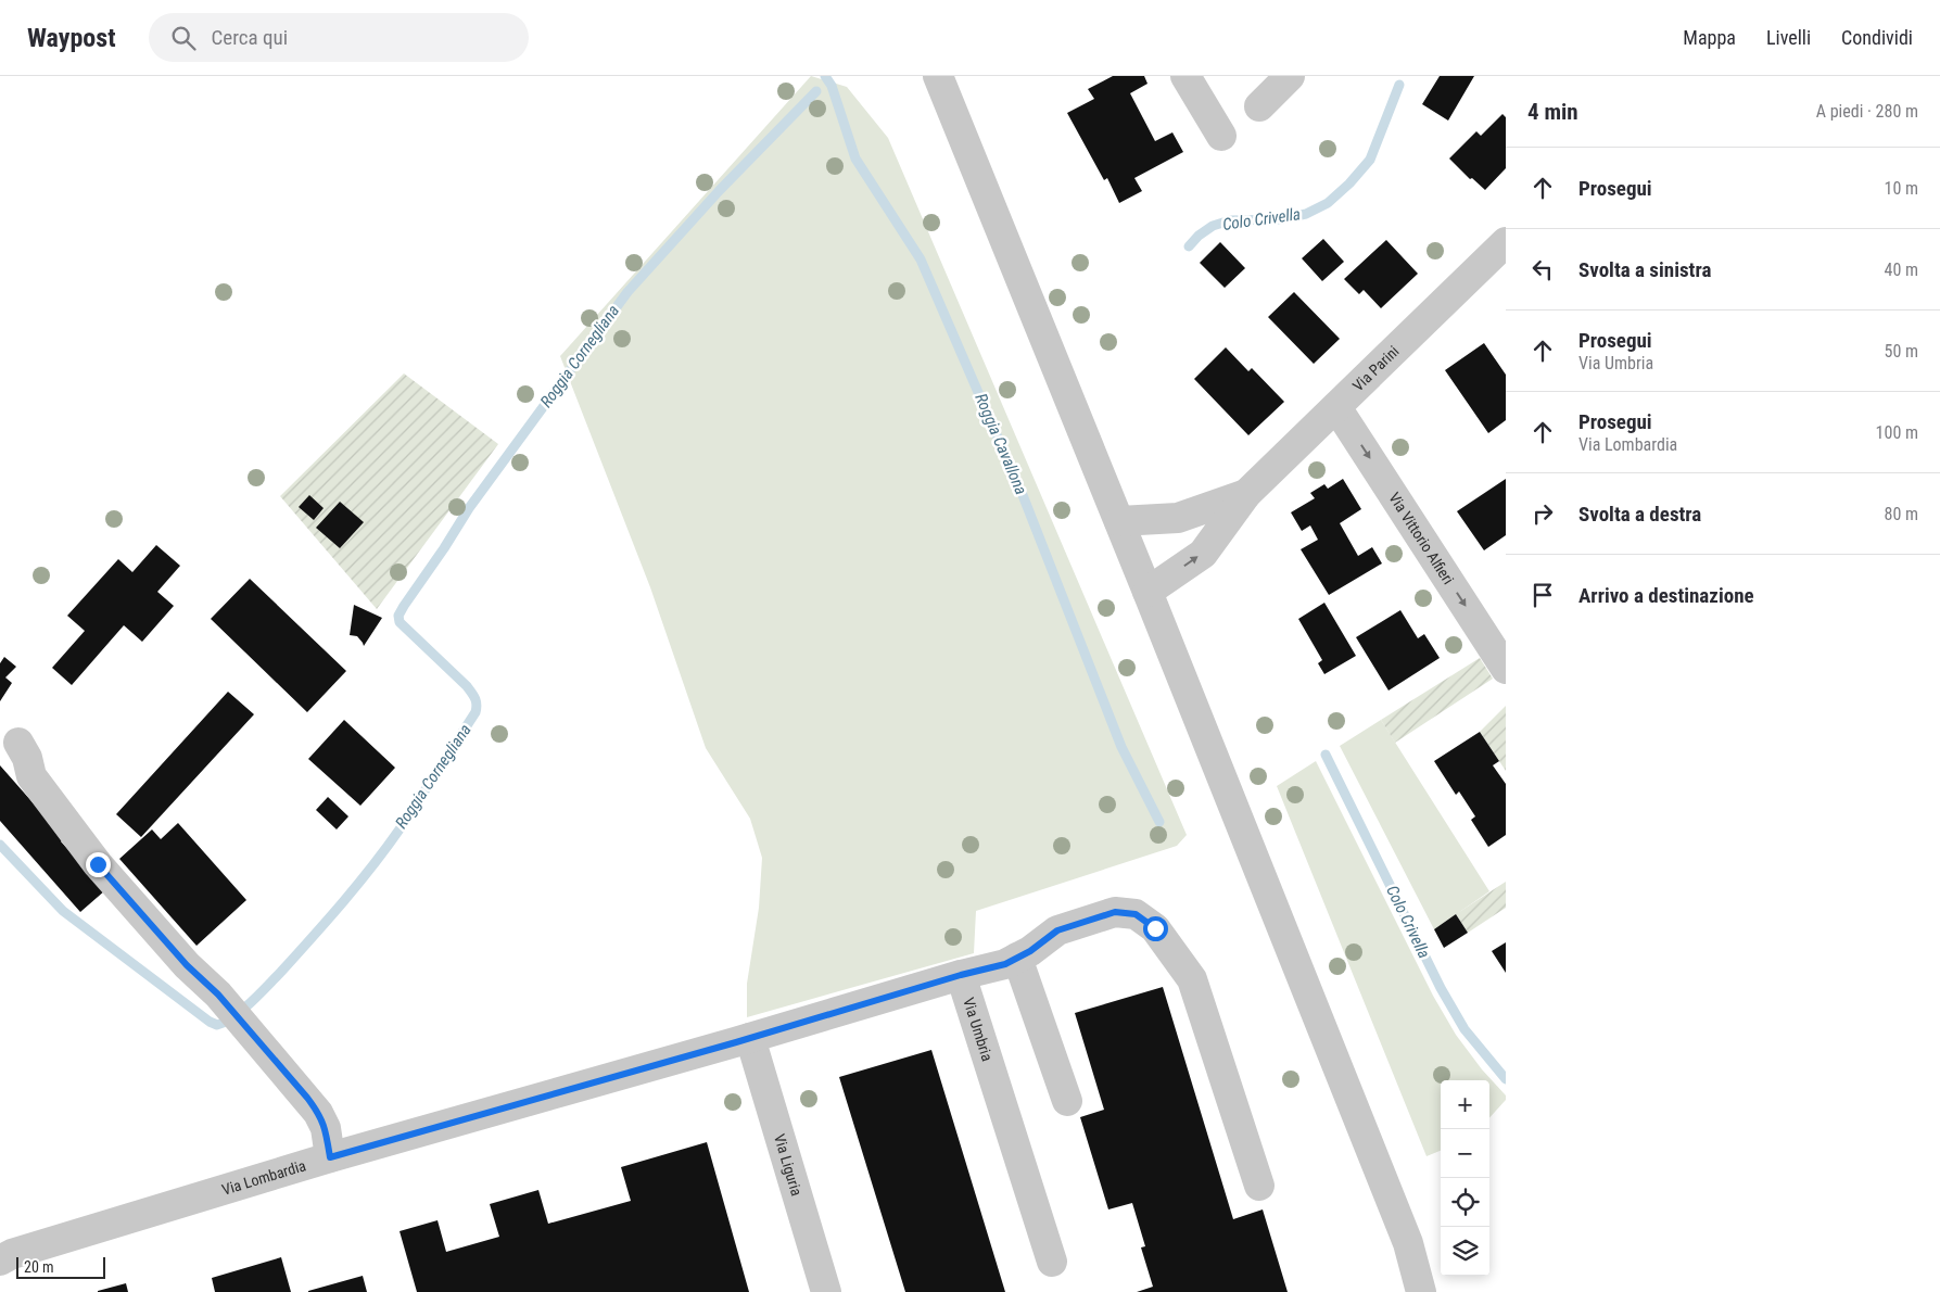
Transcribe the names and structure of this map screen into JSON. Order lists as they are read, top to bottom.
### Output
{
  "streets": {
    "street": [
      "Via Parini",
      "Via Vittorio Alfieri",
      "Via Umbria",
      "Via Liguria",
      "Via Lombardia"
    ]
  },
  "crossings": [
    ["Via Parini", "Via Vittorio Alfieri"],
    ["Via Liguria", "Via Lombardia"]
  ],
  "water": ["Colo Crivella", "Roggia Cornegliana", "Roggia Cavallona"],
  "scale_bar": "20 m",
  "page": {
    "header": "Waypost",
    "search": "Cerca qui",
    "nav": ["Mappa", "Livelli", "Condividi"],
    "heading": ["4 min", "A piedi · 280 m"],
    "list": [
      ["Prosegui", "10 m"],
      ["Svolta a sinistra", "40 m"],
      ["Prosegui", "Via Umbria", "50 m"],
      ["Prosegui", "Via Lombardia", "100 m"],
      ["Svolta a destra", "80 m"],
      "Arrivo a destinazione"
    ],
    "map_buttons": ["+", "−"],
    "scale": "20 m"
  }
}
